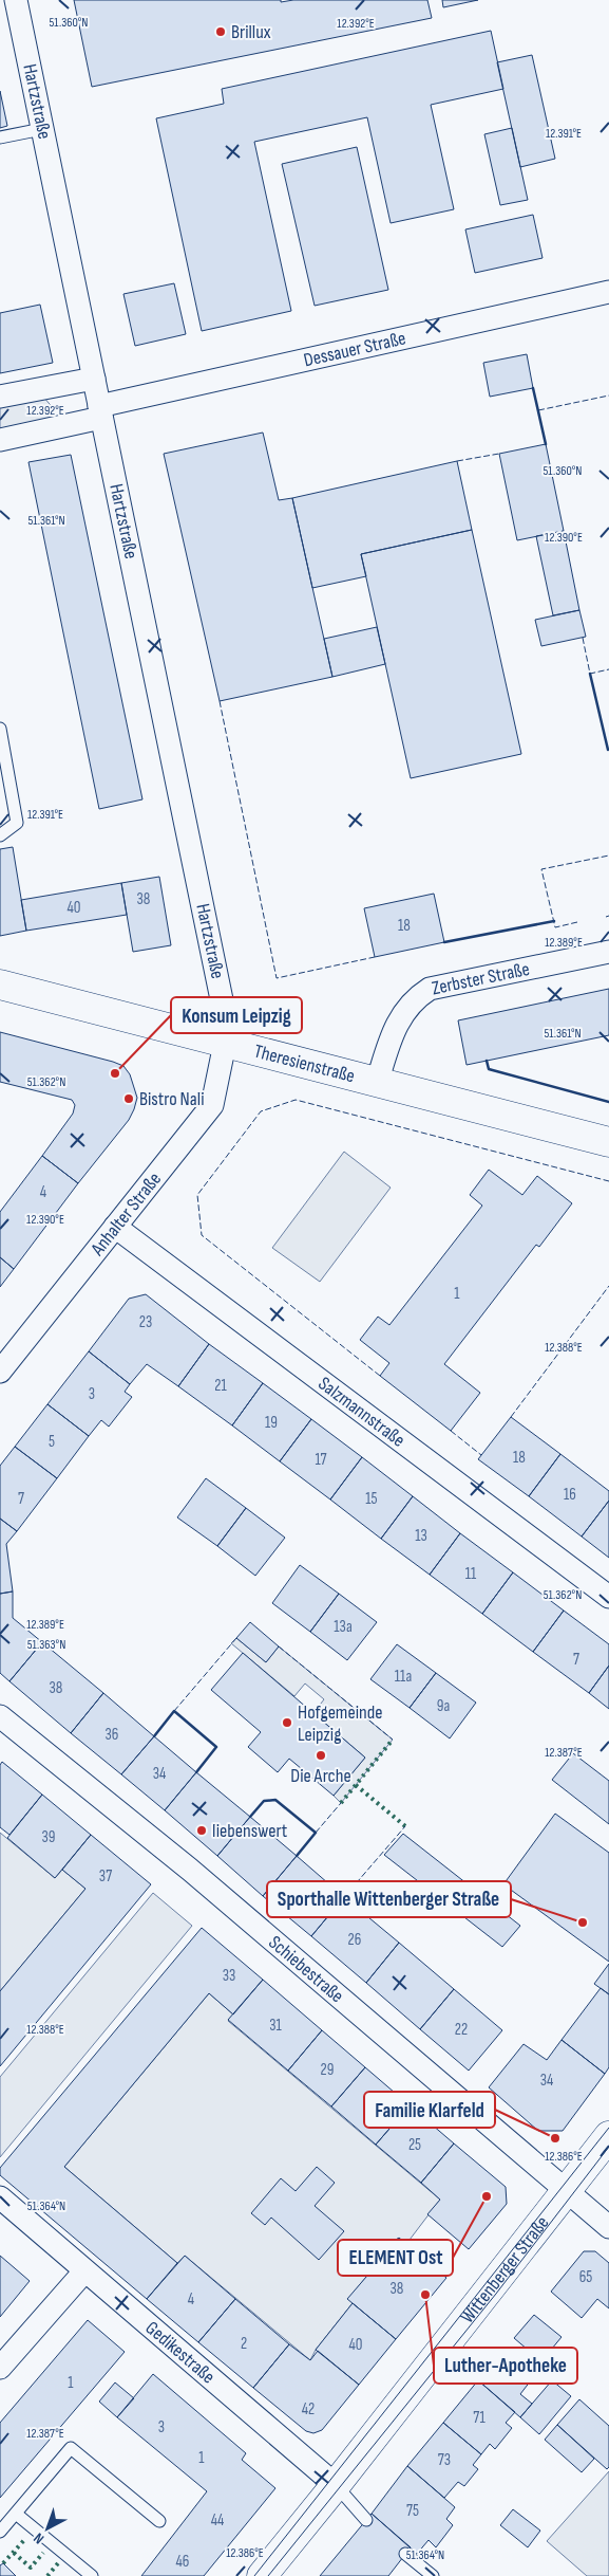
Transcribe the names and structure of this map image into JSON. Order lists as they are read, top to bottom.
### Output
{
  "streets": {
    "main road": ["Theresienstraße", "Wittenberger Straße"],
    "street": [
      "Hartzstraße",
      "Dessauer Straße",
      "Zerbster Straße",
      "Anhalter Straße",
      "Salzmannstraße",
      "Schiebestraße",
      "Gedikestraße"
    ]
  },
  "crossings": [
    ["Hartzstraße", "Dessauer Straße"],
    ["Hartzstraße", "Theresienstraße"],
    ["Hartzstraße", "Anhalter Straße"],
    ["Zerbster Straße", "Theresienstraße"],
    ["Theresienstraße", "Anhalter Straße"],
    ["Anhalter Straße", "Salzmannstraße"],
    ["Schiebestraße", "Wittenberger Straße"],
    ["Wittenberger Straße", "Gedikestraße"]
  ],
  "places": [
    "Brillux",
    "Konsum Leipzig",
    "Bistro Nali",
    "Hofgemeinde Leipzig",
    "Die Arche",
    "liebenswert",
    "Sporthalle Wittenberger Straße",
    "Familie Klarfeld",
    "ELEMENT Ost",
    "Luther-Apotheke"
  ],
  "house_numbers": [
    "38",
    "40",
    "18",
    "4",
    "1",
    "23",
    "21",
    "3",
    "19",
    "5",
    "18",
    "17",
    "16",
    "7",
    "15",
    "13",
    "11",
    "13a",
    "7",
    "11a",
    "38",
    "9a",
    "36",
    "34",
    "39",
    "37",
    "26",
    "33",
    "31",
    "22",
    "29",
    "34",
    "25",
    "65",
    "38",
    "4",
    "2",
    "40",
    "1",
    "42",
    "71",
    "3",
    "1",
    "73",
    "75",
    "44",
    "46"
  ],
  "north": "bottom left",
  "coordinates": [
    "51.360°N",
    "12.392°E",
    "12.391°E",
    "51.361°N",
    "12.390°E",
    "12.389°E",
    "51.362°N",
    "12.388°E",
    "51.363°N",
    "12.387°E",
    "12.386°E",
    "51.364°N"
  ]
}
